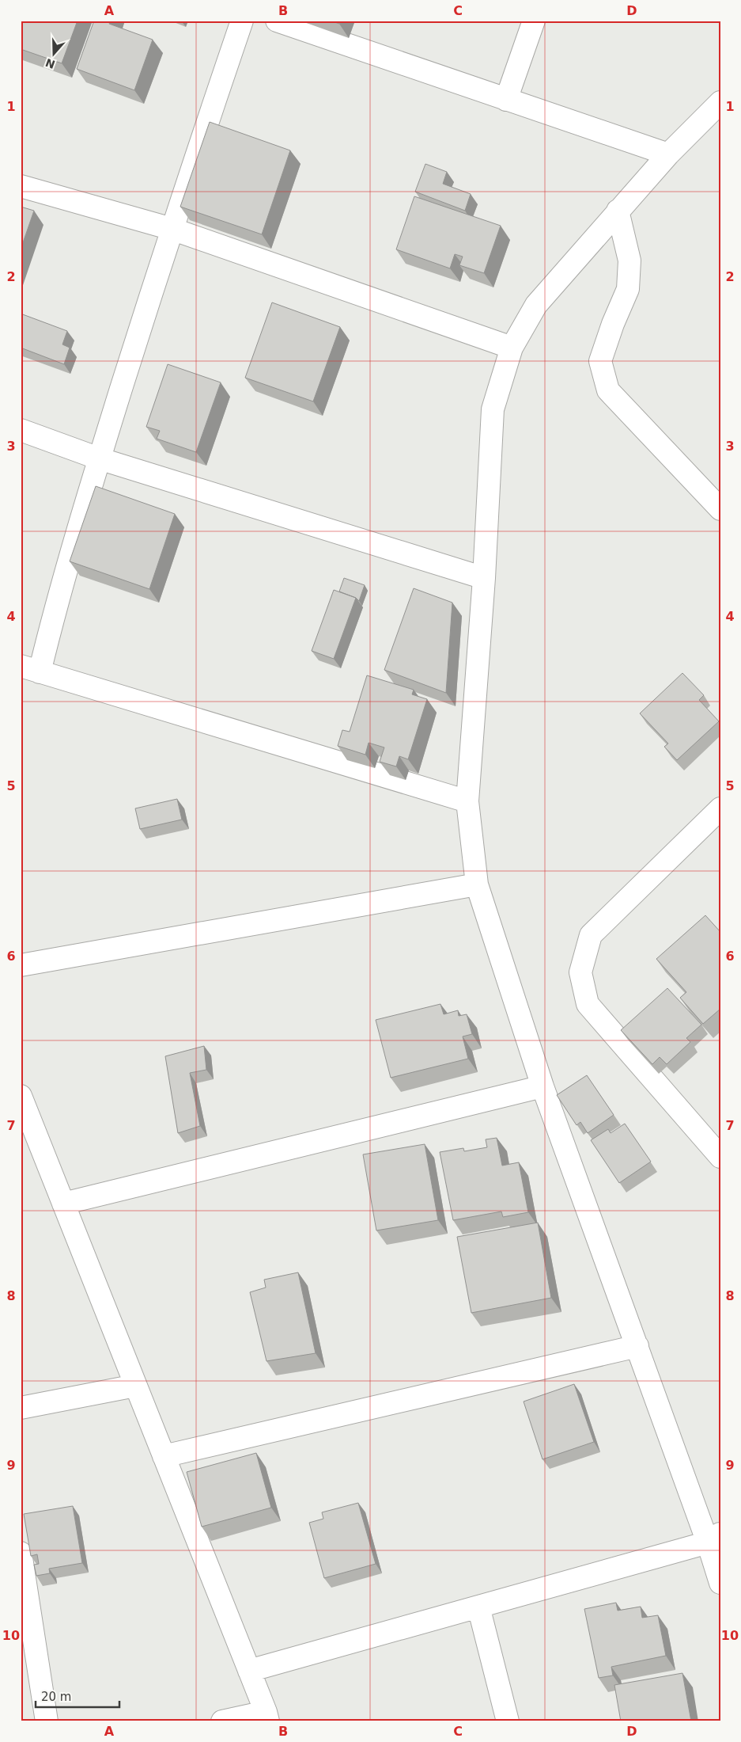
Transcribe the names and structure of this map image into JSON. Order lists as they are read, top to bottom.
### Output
{
  "scale_bar": "20 m",
  "north": "bottom",
  "grid": {
    "columns": [
      "A",
      "B",
      "C",
      "D"
    ],
    "rows": [
      "1",
      "2",
      "3",
      "4",
      "5",
      "6",
      "7",
      "8",
      "9",
      "10"
    ]
  }
}
